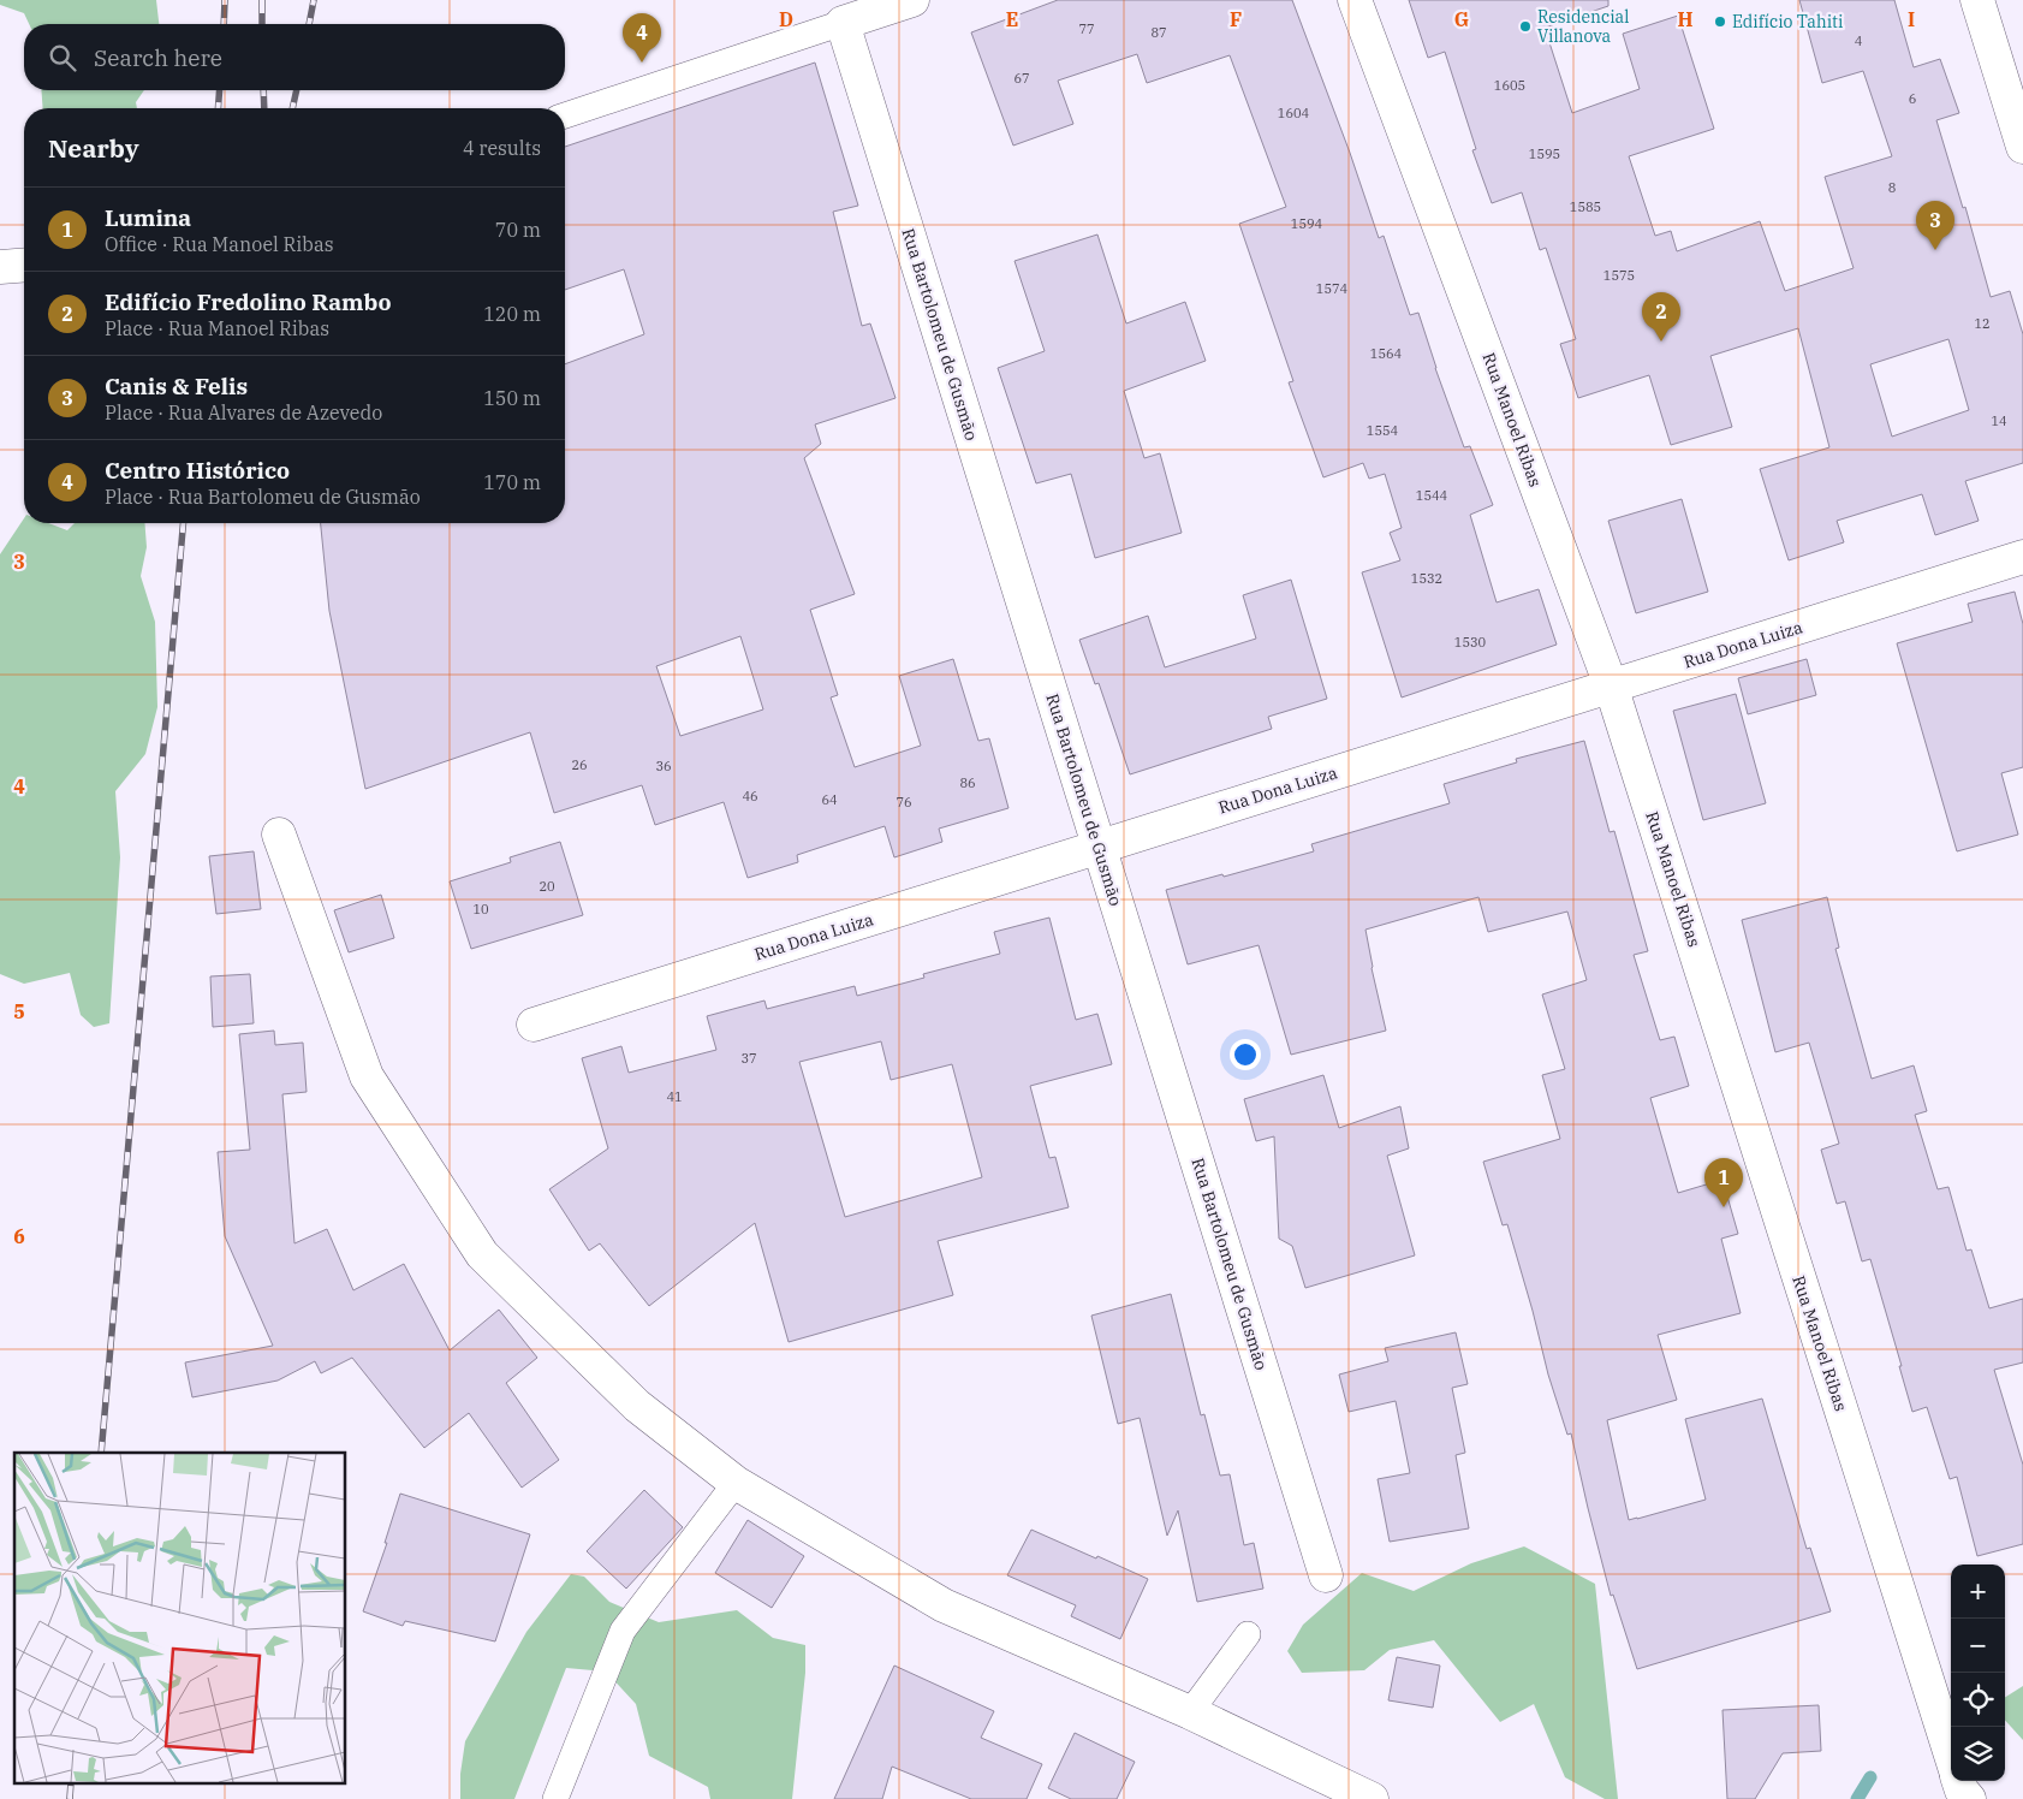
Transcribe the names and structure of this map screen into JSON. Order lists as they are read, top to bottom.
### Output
{
  "streets": {
    "street": ["Rua Bartolomeu de Gusmão", "Rua Manoel Ribas", "Rua Dona Luiza"]
  },
  "crossings": [
    ["Rua Bartolomeu de Gusmão", "Rua Dona Luiza"],
    ["Rua Manoel Ribas", "Rua Dona Luiza"]
  ],
  "places": ["Edifício Tahiti", "Residencial Villanova"],
  "house_numbers": [
    "77",
    "87",
    "4",
    "67",
    "1605",
    "6",
    "1604",
    "1595",
    "8",
    "1585",
    "1594",
    "1575",
    "1574",
    "12",
    "1564",
    "14",
    "1554",
    "1544",
    "1532",
    "1530",
    "26",
    "36",
    "86",
    "46",
    "64",
    "76",
    "20",
    "10",
    "37",
    "41"
  ],
  "page": {
    "pins": [
      "4",
      "3",
      "2",
      "1"
    ],
    "search": "Search here",
    "heading": ["Nearby", "4 results"],
    "list": [
      {
        "mark": "1",
        "name": "Lumina",
        "note": "Office · Rua Manoel Ribas",
        "value": "70 m"
      },
      {
        "mark": "2",
        "name": "Edifício Fredolino Rambo",
        "note": "Place · Rua Manoel Ribas",
        "value": "120 m"
      },
      {
        "mark": "3",
        "name": "Canis & Felis",
        "note": "Place · Rua Alvares de Azevedo",
        "value": "150 m"
      },
      {
        "mark": "4",
        "name": "Centro Histórico",
        "note": "Place · Rua Bartolomeu de Gusmão",
        "value": "170 m"
      }
    ],
    "map_buttons": ["+", "−"]
  },
  "grid": {
    "columns": [
      "D",
      "E",
      "F",
      "G",
      "H",
      "I"
    ],
    "rows": [
      "3",
      "4",
      "5",
      "6"
    ]
  }
}
